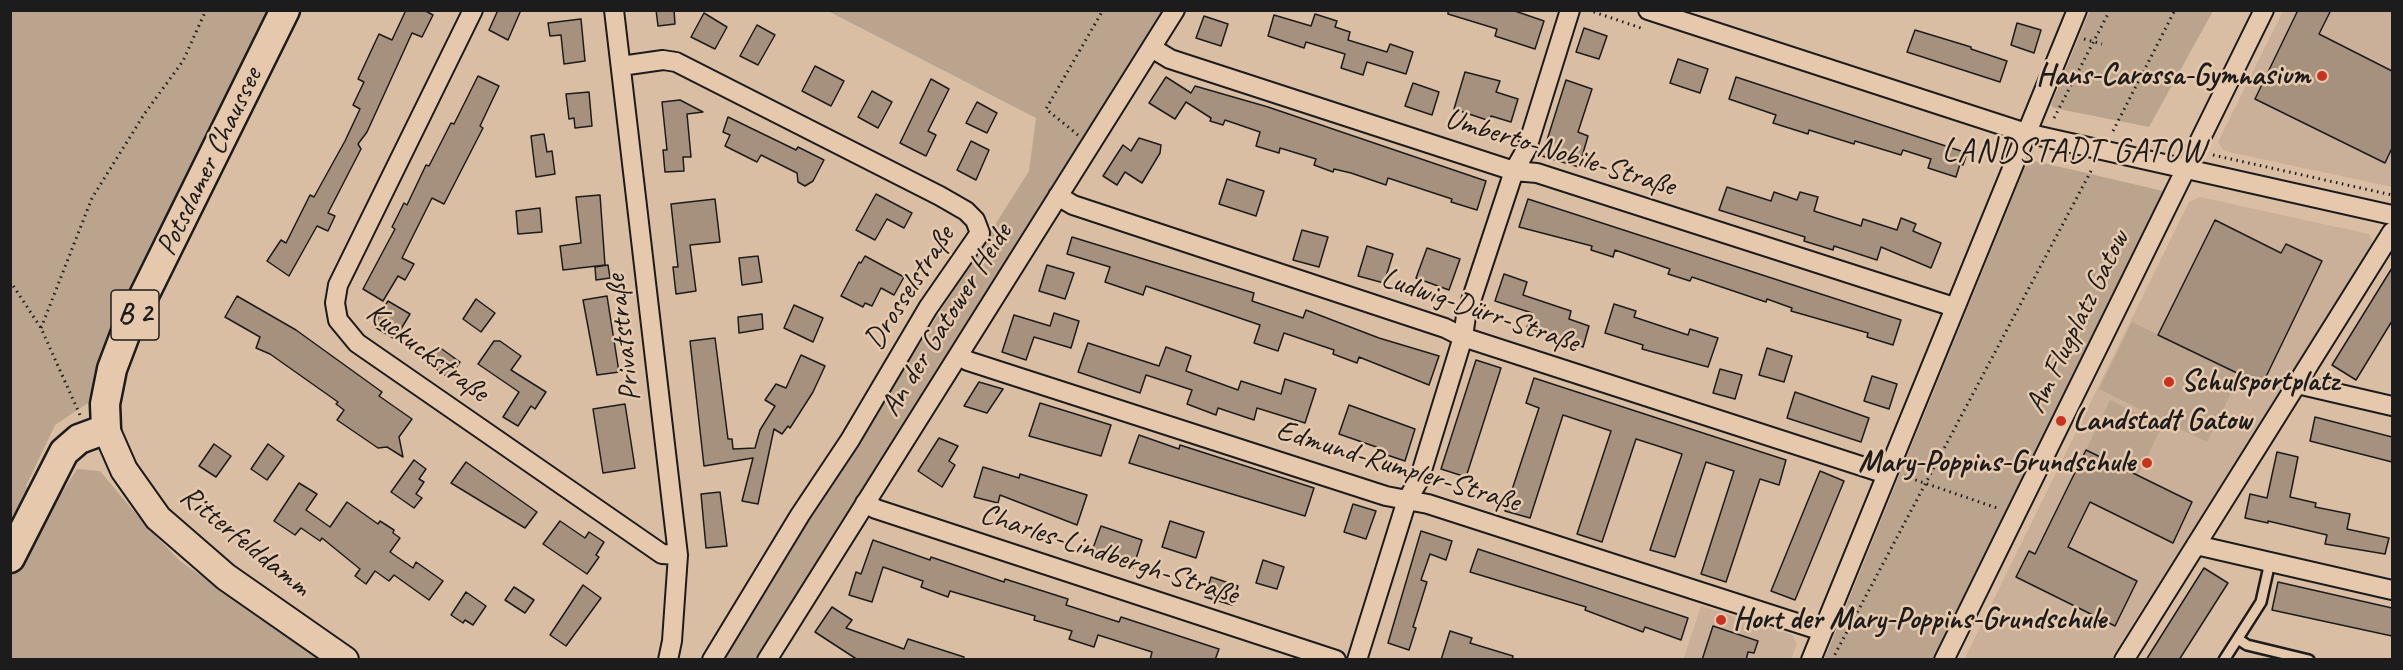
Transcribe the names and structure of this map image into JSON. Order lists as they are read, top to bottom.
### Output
{
  "streets": {
    "main road": ["Potsdamer Chaussee", "B 2", "Ritterfelddamm"],
    "street": [
      "Umberto-Nobile-Straße",
      "Drosselstraße",
      "Ludwig-Dürr-Straße",
      "An der Gatower Heide",
      "Am Flugplatz Gatow",
      "Privatstraße",
      "Kuckuckstraße",
      "Edmund-Rumpler-Straße",
      "Charles-Lindbergh-Straße"
    ]
  },
  "crossings": [
    ["Umberto-Nobile-Straße", "An der Gatower Heide"],
    ["Potsdamer Chaussee", "Ritterfelddamm"],
    ["Drosselstraße", "Privatstraße"],
    ["Ludwig-Dürr-Straße", "An der Gatower Heide"],
    ["An der Gatower Heide", "Edmund-Rumpler-Straße"],
    ["An der Gatower Heide", "Charles-Lindbergh-Straße"],
    ["Privatstraße", "Kuckuckstraße"]
  ],
  "districts": ["LANDSTADT GATOW"],
  "places": [
    "Hans-Carossa-Gymnasium",
    "Schulsportplatz",
    "Landstadt Gatow",
    "Mary-Poppins-Grundschule",
    "Hort der Mary-Poppins-Grundschule"
  ]
}
